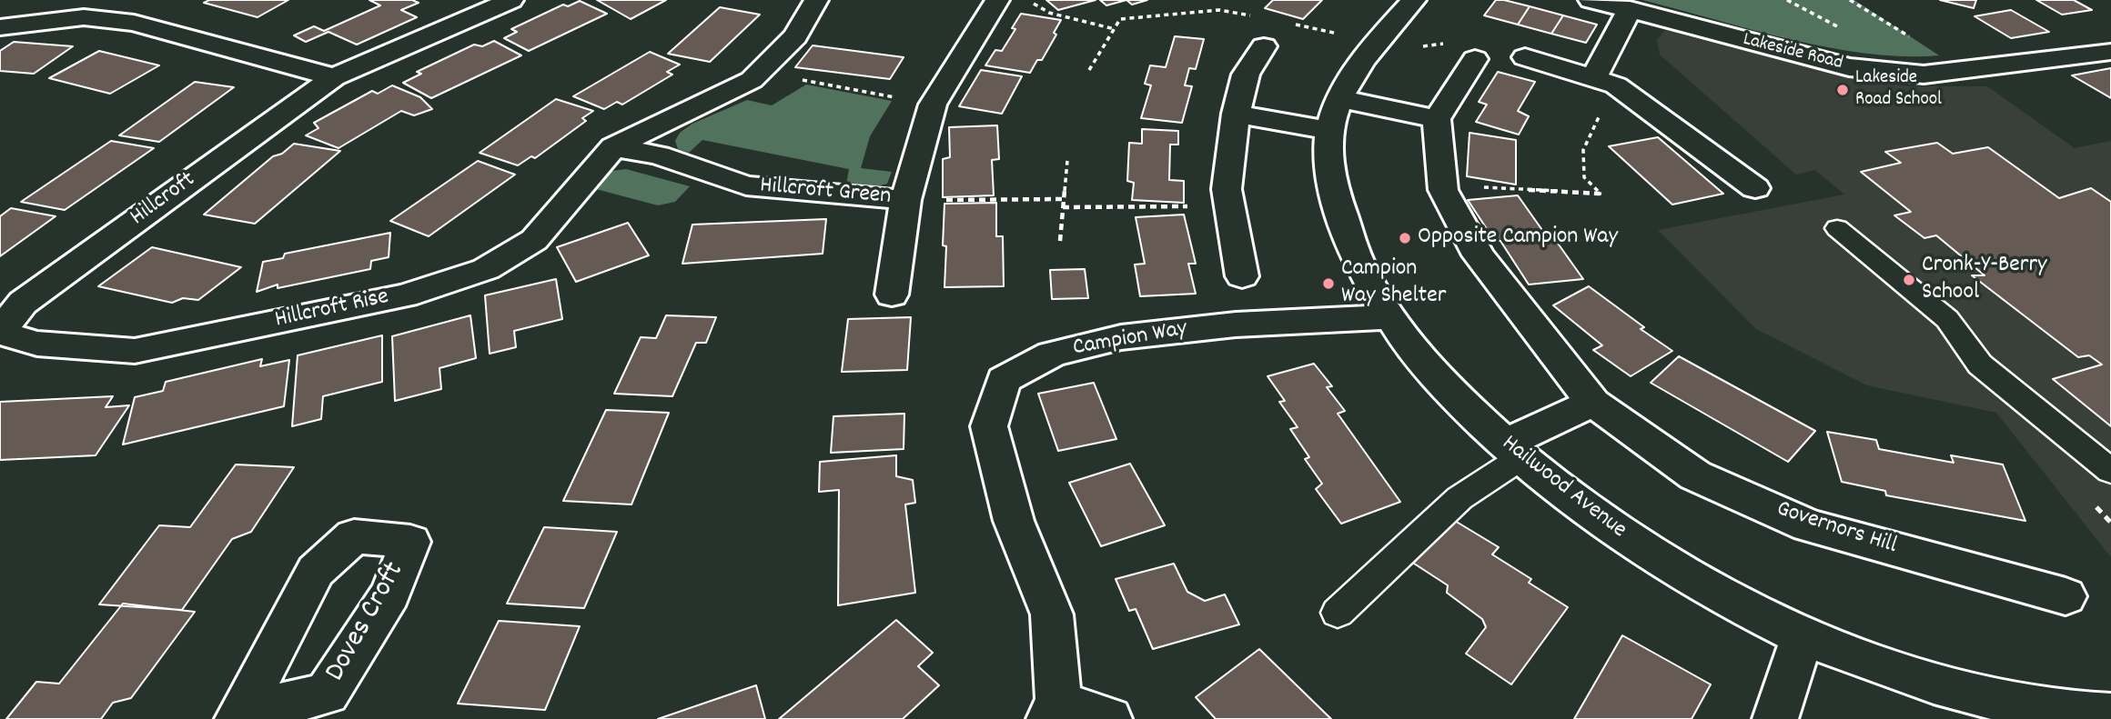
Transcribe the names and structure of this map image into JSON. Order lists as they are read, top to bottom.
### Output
{
  "streets": {
    "street": [
      "Lakeside Road",
      "Hillcroft Green",
      "Hillcroft",
      "Hillcroft Rise",
      "Campion Way",
      "Hailwood Avenue",
      "Governors Hill"
    ]
  },
  "crossings": [
    ["Hillcroft Green", "Hillcroft Rise"],
    ["Hillcroft", "Hillcroft Rise"],
    ["Campion Way", "Hailwood Avenue"]
  ],
  "places": [
    "Lakeside Road School",
    "Opposite Campion Way",
    "Cronk-Y-Berry School",
    "Campion Way Shelter"
  ]
}
